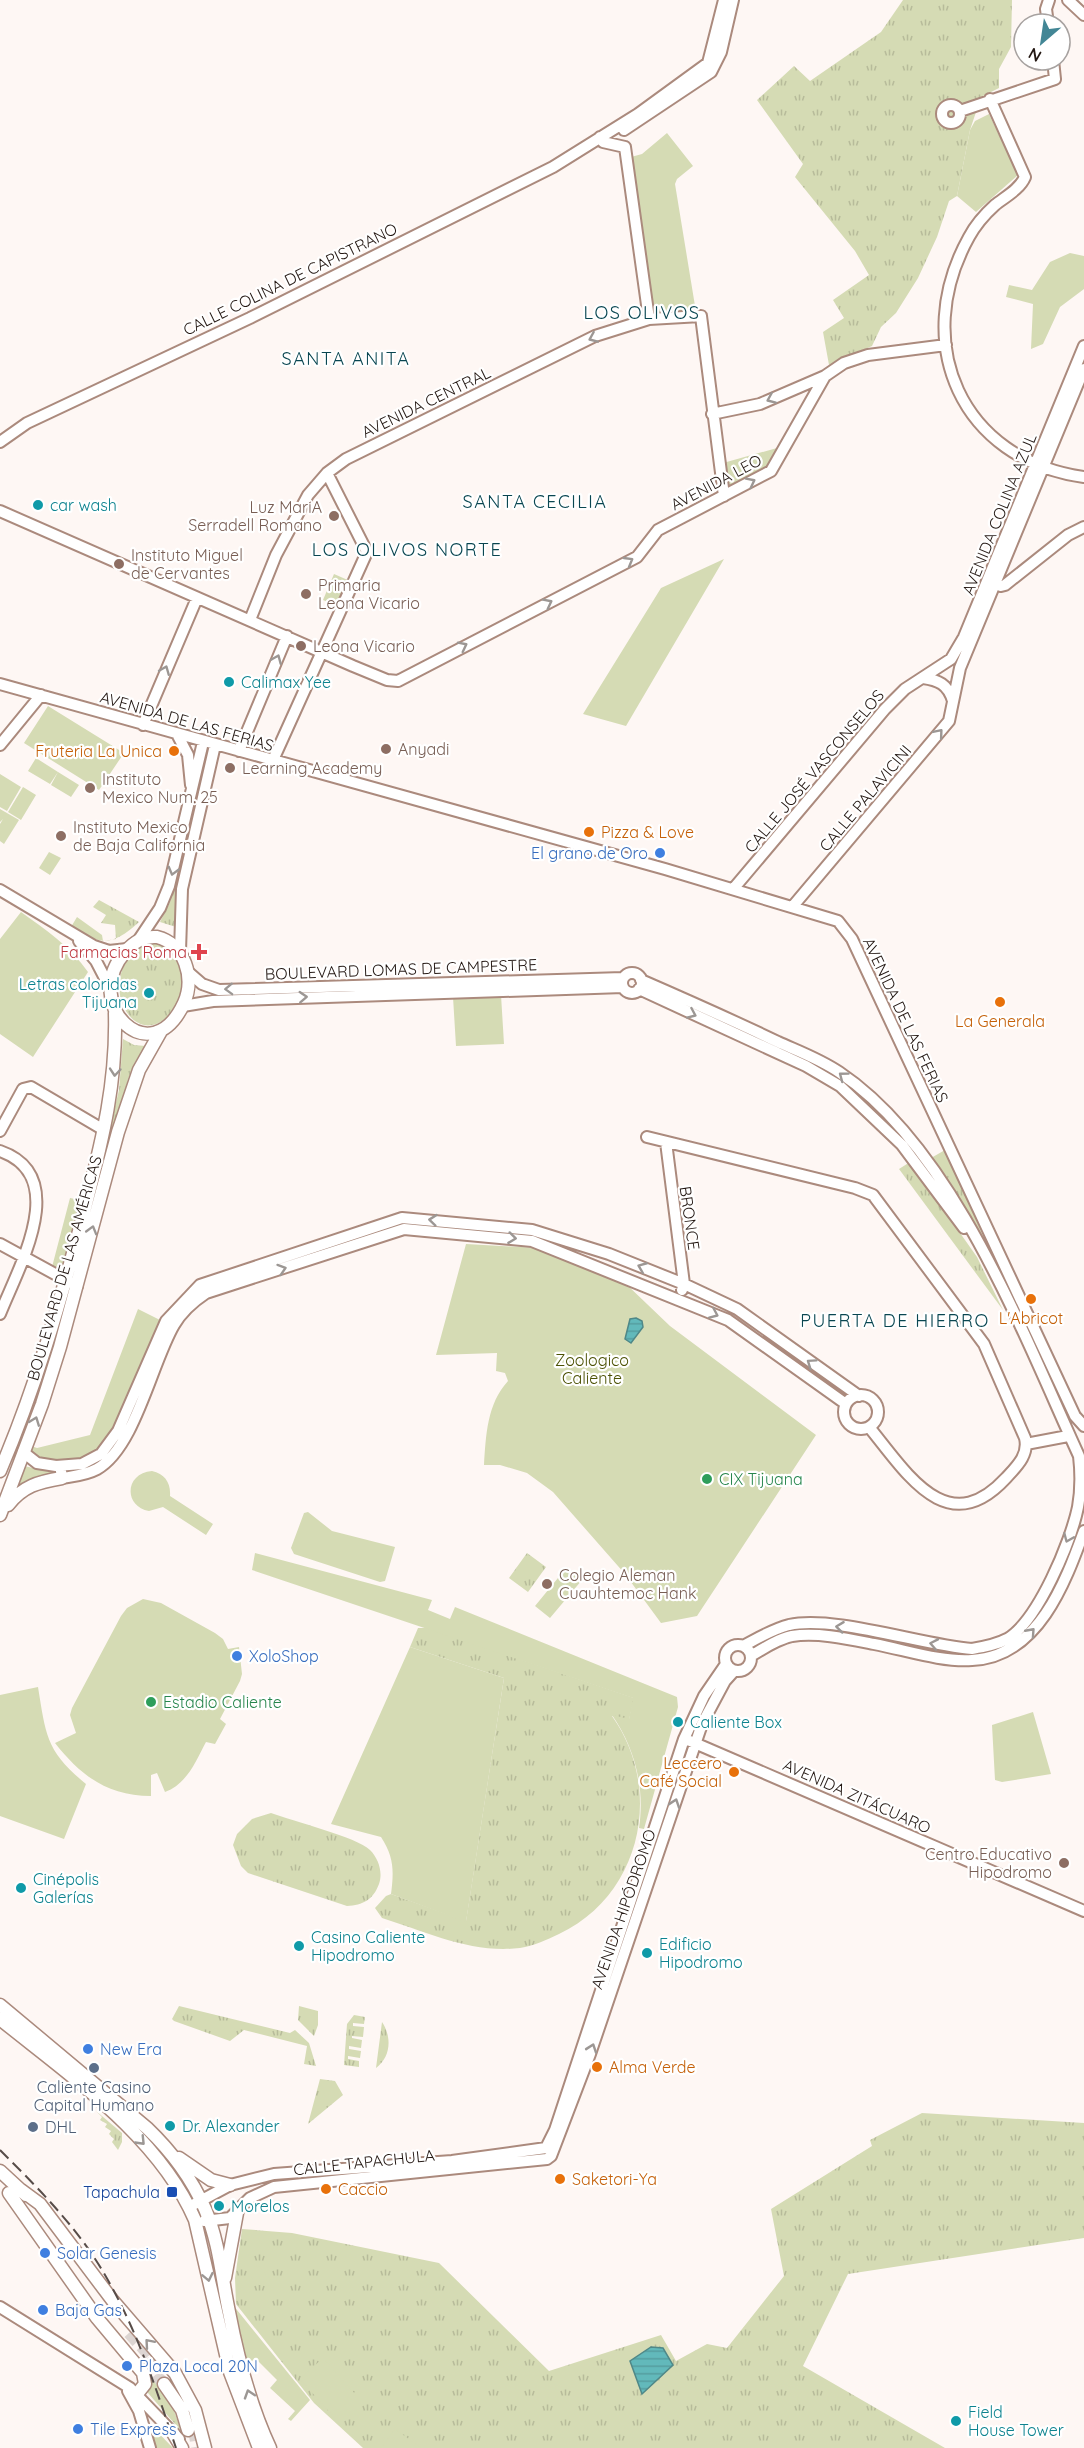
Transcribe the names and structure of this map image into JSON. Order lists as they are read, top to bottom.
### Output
{
  "streets": {
    "main road": [
      "CALLE COLINA DE CAPISTRANO",
      "AVENIDA CENTRAL",
      "AVENIDA LEO",
      "AVENIDA COLINA AZUL",
      "AVENIDA DE LAS FERIAS",
      "CALLE JOSÉ VASCONSELOS",
      "CALLE PALAVICINI",
      "BOULEVARD LOMAS DE CAMPESTRE",
      "BRONCE",
      "BOULEVARD DE LAS AMÉRICAS",
      "AVENIDA ZITÁCUARO",
      "AVENIDA HIPÓDROMO",
      "CALLE TAPACHULA"
    ]
  },
  "crossings": [
    ["AVENIDA COLINA AZUL", "CALLE JOSÉ VASCONSELOS"],
    ["AVENIDA COLINA AZUL", "CALLE PALAVICINI"],
    ["AVENIDA DE LAS FERIAS", "CALLE JOSÉ VASCONSELOS"],
    ["AVENIDA DE LAS FERIAS", "CALLE PALAVICINI"],
    ["BOULEVARD LOMAS DE CAMPESTRE", "BOULEVARD DE LAS AMÉRICAS"],
    ["AVENIDA ZITÁCUARO", "AVENIDA HIPÓDROMO"],
    ["AVENIDA HIPÓDROMO", "CALLE TAPACHULA"]
  ],
  "one_way": ["AVENIDA CENTRAL", "AVENIDA LEO", "CALLE PALAVICINI"],
  "districts": [
    "LOS OLIVOS",
    "SANTA ANITA",
    "SANTA CECILIA",
    "LOS OLIVOS NORTE",
    "PUERTA DE HIERRO"
  ],
  "parks": ["Zoologico Caliente"],
  "places": {
    "other": [
      "car wash",
      "Luz MariA Serradell Romano",
      "Instituto Miguel de Cervantes",
      "Primaria Leona Vicario",
      "Leona Vicario",
      "Calimax Yee",
      "Anyadi",
      "Fruteria La Unica",
      "Learning Academy",
      "Instituto Mexico Num. 25",
      "Pizza & Love",
      "Instituto Mexico de Baja California",
      "El grano de Oro",
      "Letras coloridas Tijuana",
      "La Generala",
      "L'Abricot",
      "CIX Tijuana",
      "Colegio Aleman Cuauhtemoc Hank",
      "XoloShop",
      "Estadio Caliente",
      "Caliente Box",
      "Leccero Café Social",
      "Centro Educativo Hipodromo",
      "Cinépolis Galerías",
      "Casino Caliente Hipodromo",
      "Edificio Hipodromo",
      "New Era",
      "Alma Verde",
      "Caliente Casino Capital Humano",
      "Dr. Alexander",
      "DHL",
      "Saketori-Ya",
      "Caccio",
      "Morelos",
      "Solar Genesis",
      "Baja Gas",
      "Plaza Local 20N",
      "Field House Tower",
      "Tile Express"
    ],
    "health": ["Farmacias Roma"],
    "transit": ["Tapachula"]
  },
  "north": "bottom left"
}
